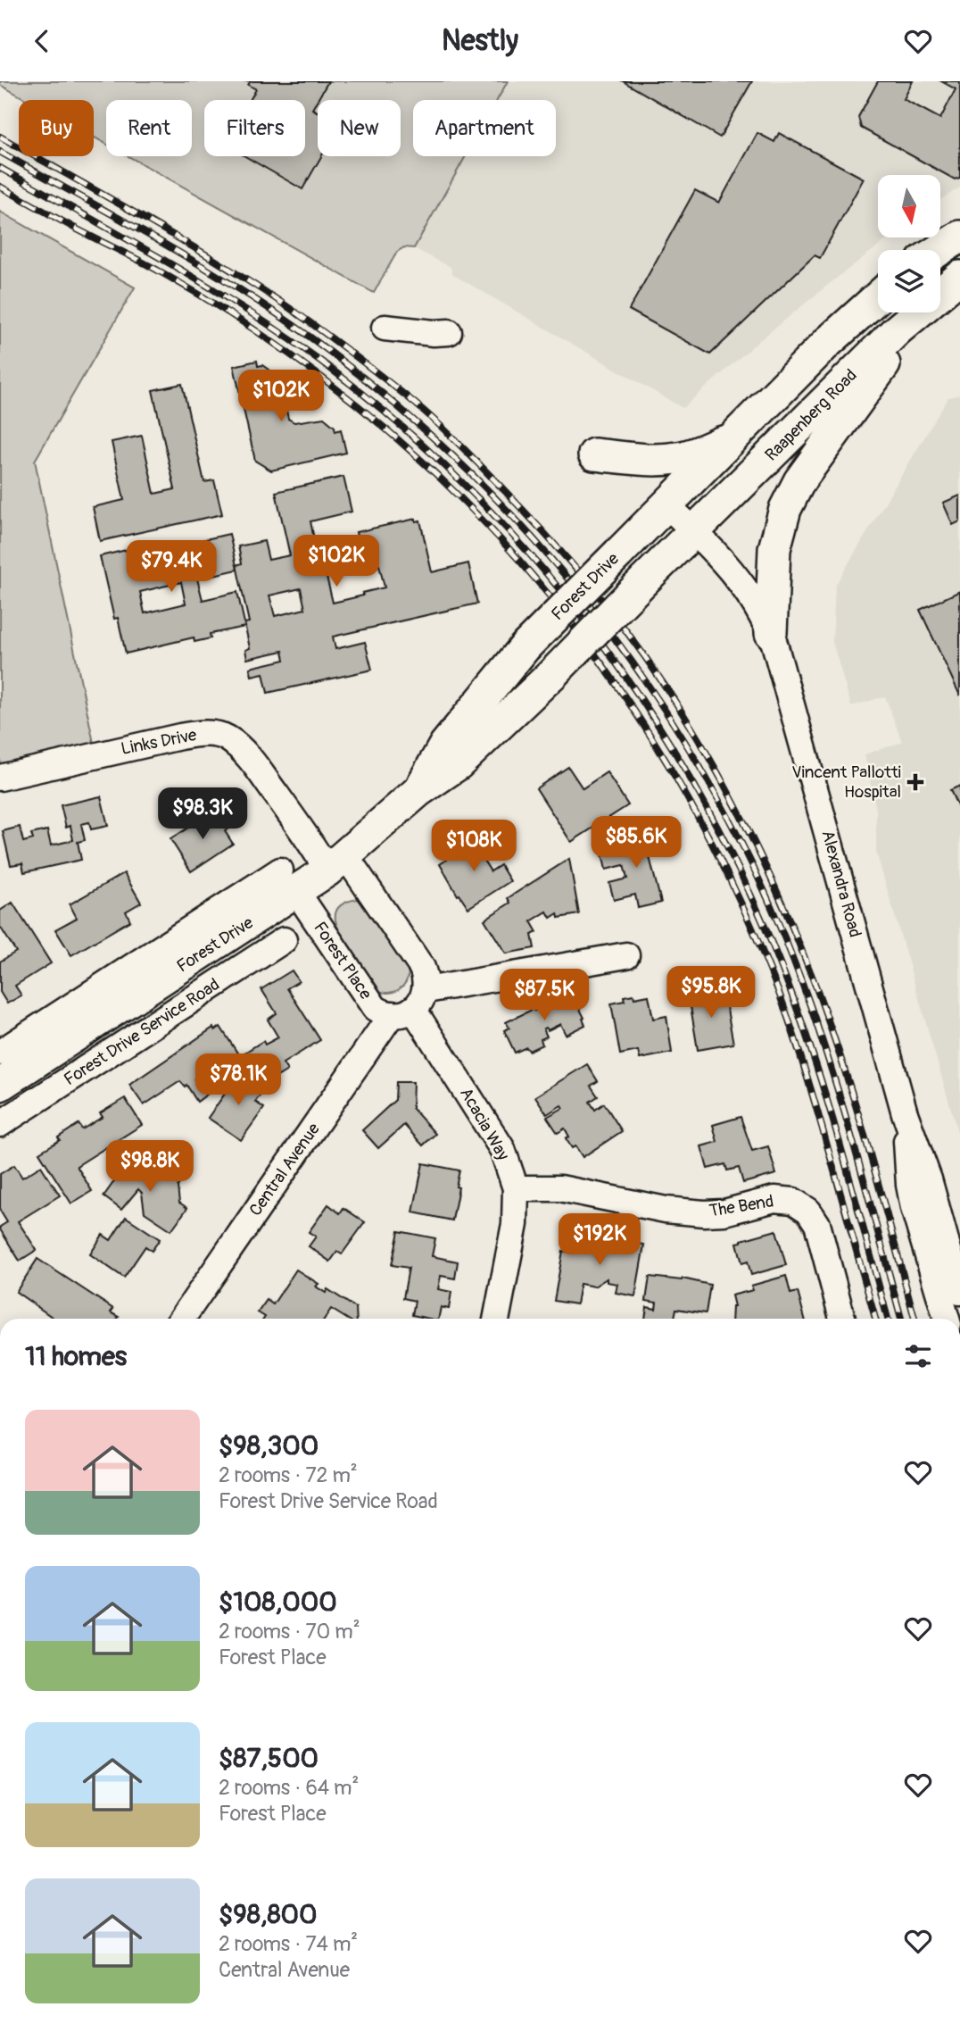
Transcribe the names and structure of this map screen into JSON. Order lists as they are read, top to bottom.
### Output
{
  "streets": {
    "main road": ["Raapenberg Road", "Forest Drive"],
    "street": [
      "Links Drive",
      "Alexandra Road",
      "Forest Place",
      "Forest Drive Service Road",
      "Acacia Way",
      "Central Avenue",
      "The Bend"
    ]
  },
  "crossings": [
    ["Raapenberg Road", "Forest Drive"],
    ["Raapenberg Road", "Alexandra Road"],
    ["Forest Drive", "Links Drive"],
    ["Forest Drive", "Alexandra Road"],
    ["Forest Drive", "Forest Place"],
    ["Forest Place", "Acacia Way"],
    ["Forest Place", "Central Avenue"],
    ["Acacia Way", "Central Avenue"],
    ["Acacia Way", "The Bend"]
  ],
  "places": {
    "health": ["Vincent Pallotti Hospital"]
  },
  "north": "bottom",
  "page": {
    "header": "Nestly",
    "chip": [
      "Buy",
      "Rent",
      "Filters",
      "New",
      "Apartment"
    ],
    "price": [
      "$102K",
      "$102K",
      "$79.4K",
      "$98.3K",
      "$85.6K",
      "$108K",
      "$95.8K",
      "$87.5K",
      "$78.1K",
      "$98.8K",
      "$192K"
    ],
    "heading": "11 homes",
    "list": [
      {
        "name": "$98,300",
        "note": "2 rooms · 72 m² · Forest Drive Service Road"
      },
      {
        "name": "$108,000",
        "note": "2 rooms · 70 m² · Forest Place"
      },
      {
        "name": "$87,500",
        "note": "2 rooms · 64 m² · Forest Place"
      },
      {
        "name": "$98,800",
        "note": "2 rooms · 74 m² · Central Avenue"
      }
    ]
  }
}
